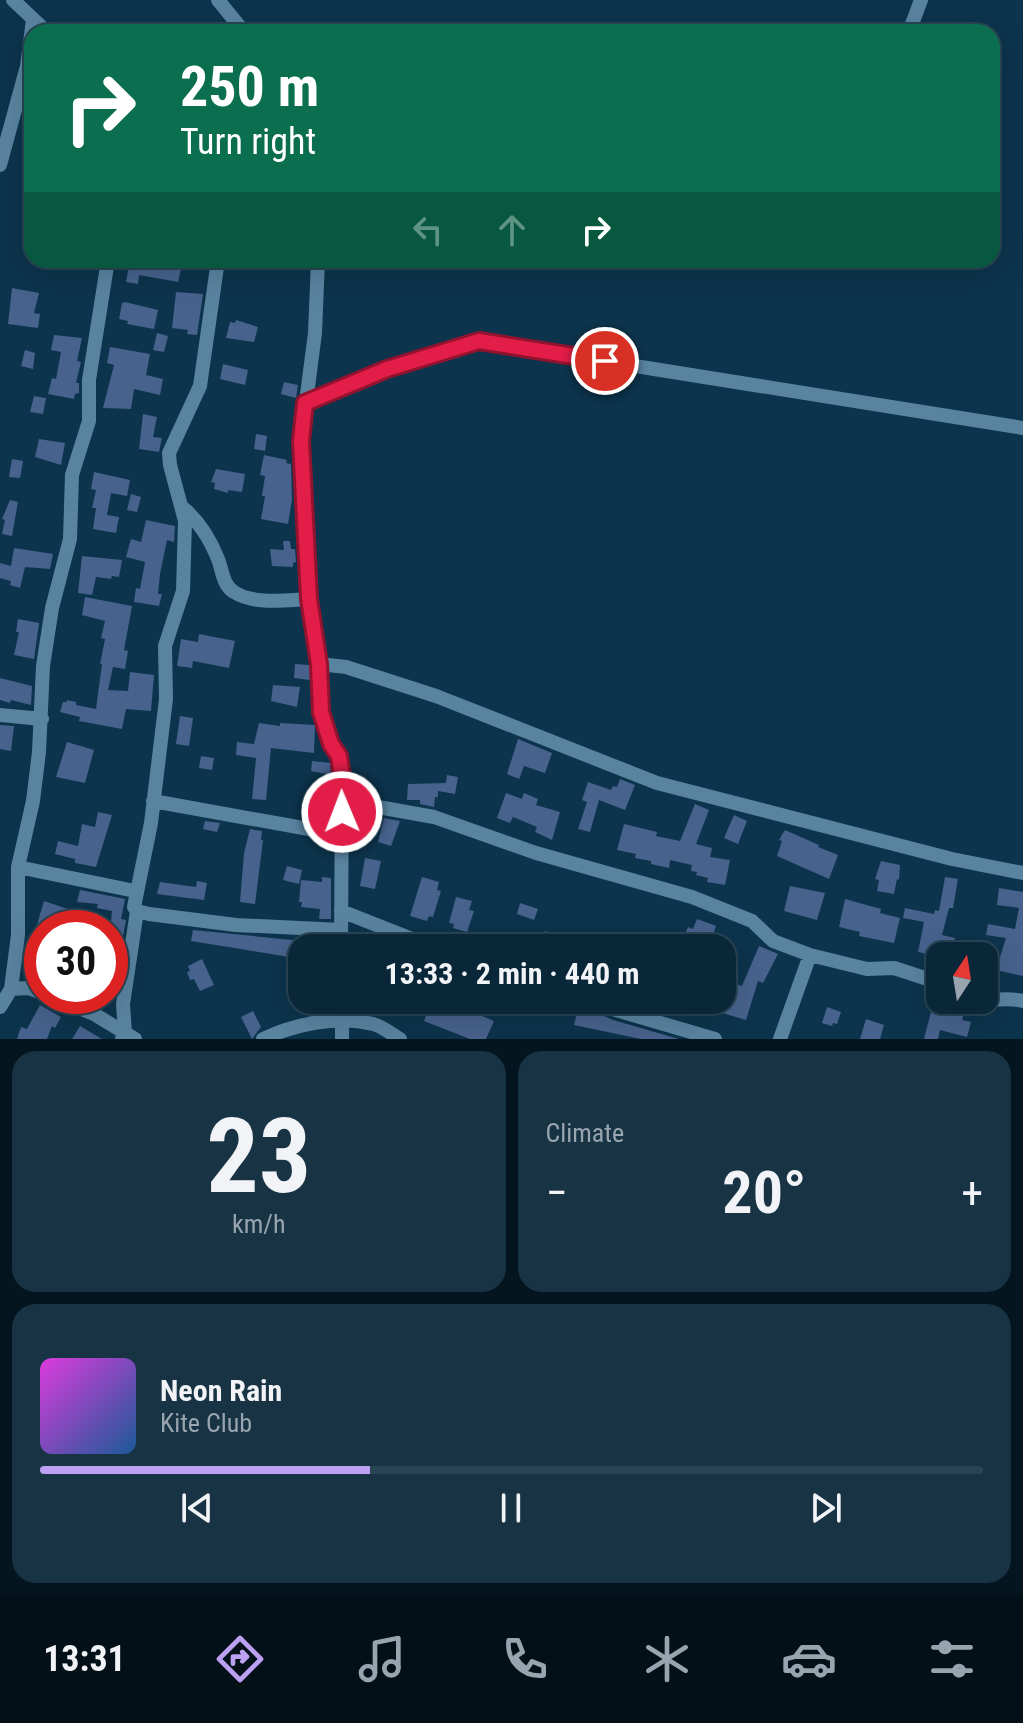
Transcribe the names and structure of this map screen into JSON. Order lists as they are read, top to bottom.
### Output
{
  "north": "top",
  "page": {
    "turn": ["250 m", "Turn right"],
    "limit": "30",
    "trip": "13:33 · 2 min · 440 m",
    "tile": [
      ["23", "km/h"],
      "Climate"
    ],
    "heat": ["−", "20°", "+"],
    "song": ["Neon Rain", "Kite Club"],
    "tabs": "13:31"
  }
}
